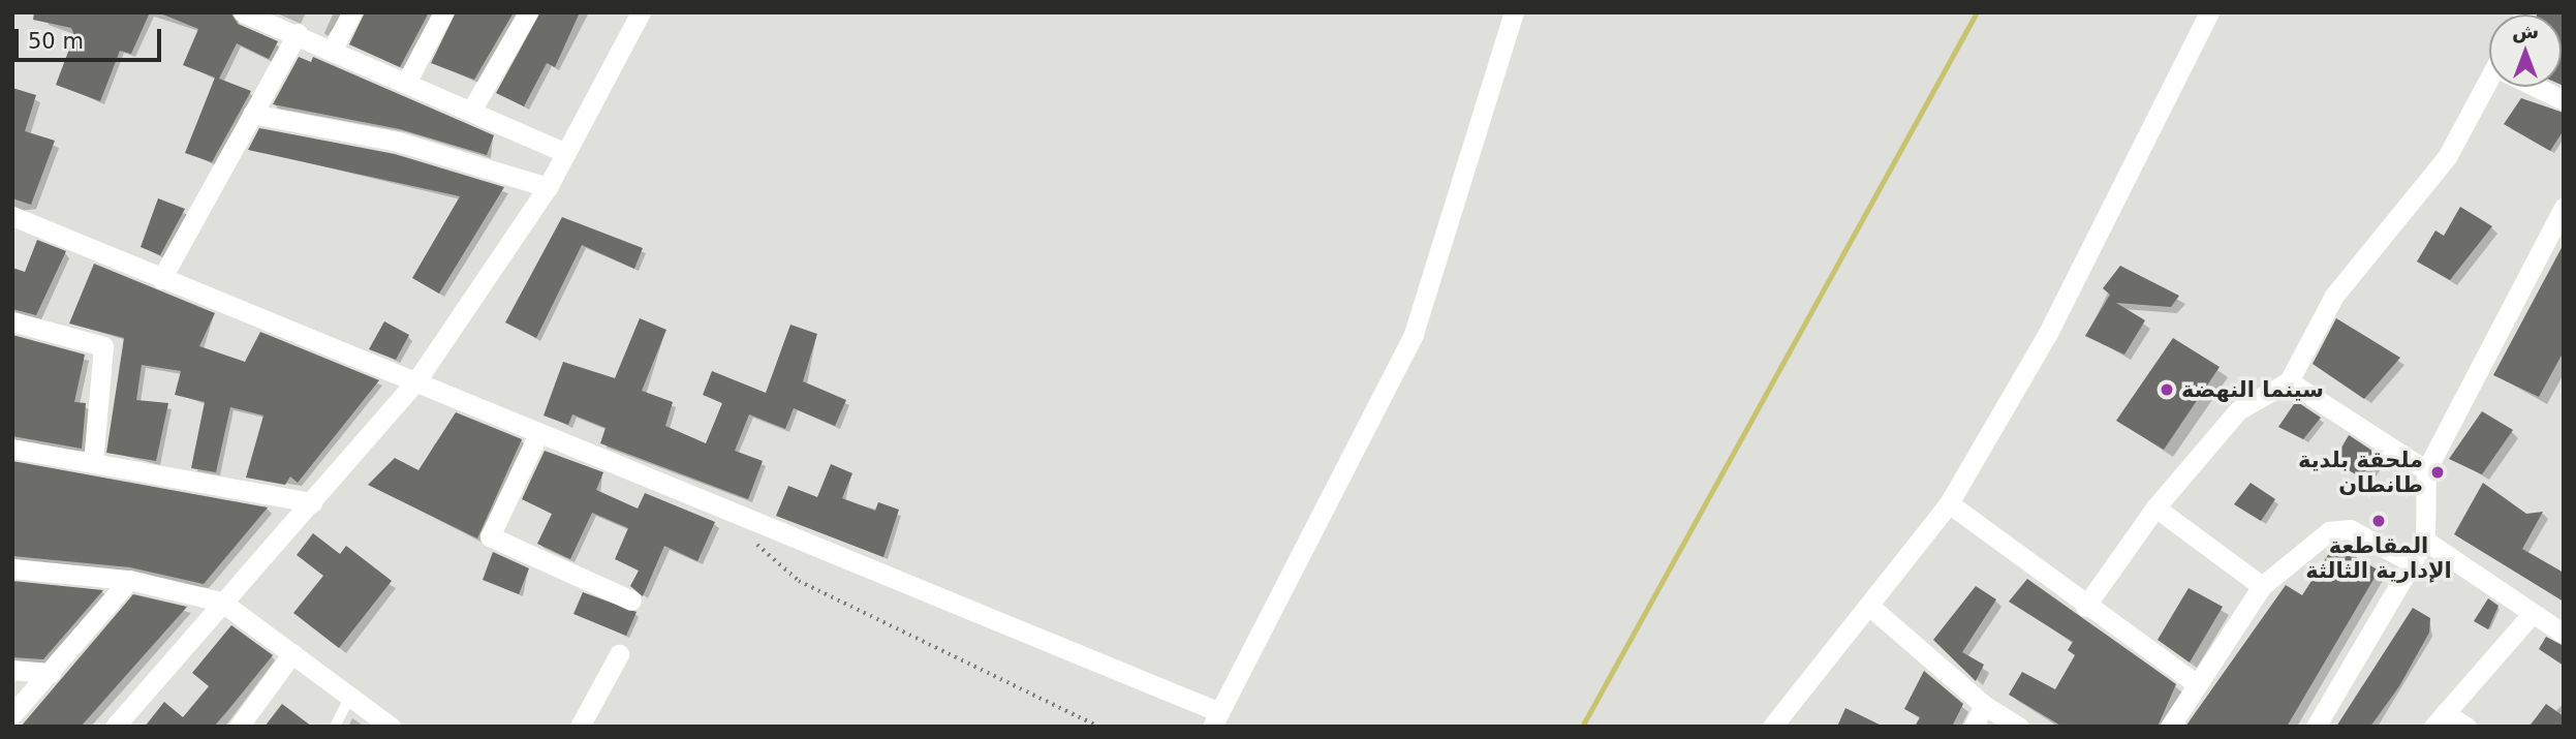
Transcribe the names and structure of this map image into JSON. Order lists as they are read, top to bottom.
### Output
{
  "places": ["سينما النهضة", "ملحقة بلدية طانطان", "المقاطعة الإدارية الثالثة"],
  "scale_bar": "50 m",
  "north": "top"
}
